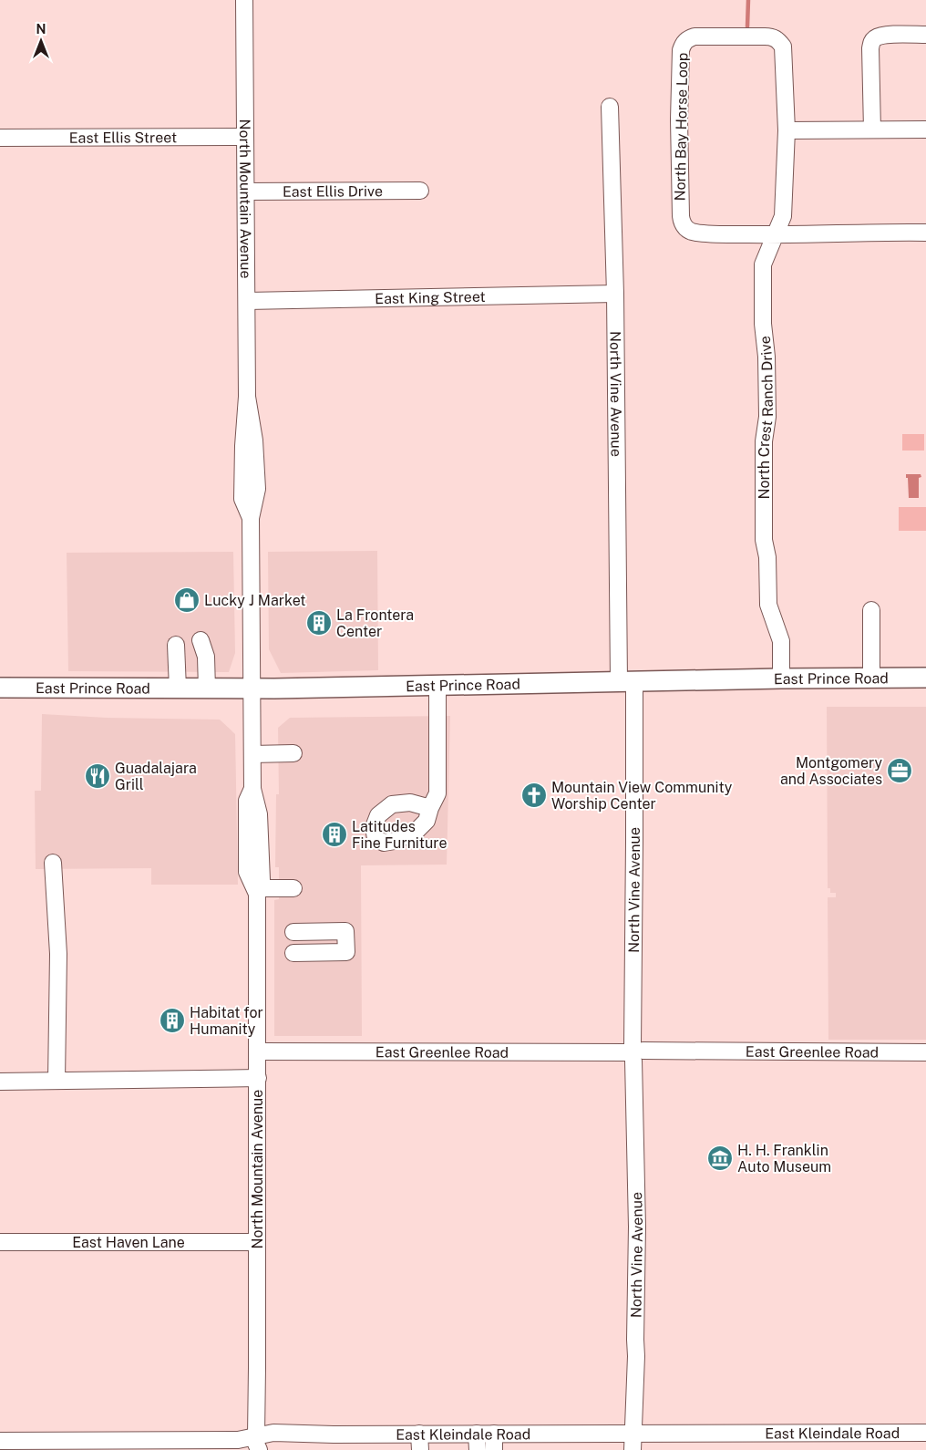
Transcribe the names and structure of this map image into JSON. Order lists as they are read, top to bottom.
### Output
{
  "streets": {
    "main road": ["East Prince Road"],
    "street": [
      "North Bay Horse Loop",
      "East Ellis Street",
      "East Ellis Drive",
      "North Mountain Avenue",
      "East King Street",
      "North Vine Avenue",
      "North Crest Ranch Drive",
      "East Greenlee Road",
      "East Haven Lane",
      "East Kleindale Road"
    ]
  },
  "crossings": [
    ["North Bay Horse Loop", "North Crest Ranch Drive"],
    ["East Ellis Street", "North Mountain Avenue"],
    ["East Ellis Drive", "North Mountain Avenue"],
    ["North Mountain Avenue", "East King Street"],
    ["North Mountain Avenue", "East Prince Road"],
    ["North Mountain Avenue", "East Greenlee Road"],
    ["North Mountain Avenue", "East Haven Lane"],
    ["North Mountain Avenue", "East Kleindale Road"],
    ["East King Street", "North Vine Avenue"],
    ["North Vine Avenue", "East Prince Road"],
    ["North Vine Avenue", "East Greenlee Road"],
    ["North Vine Avenue", "East Kleindale Road"],
    ["North Crest Ranch Drive", "East Prince Road"]
  ],
  "places": {
    "shop": ["Lucky J Market"],
    "building": ["La Frontera Center", "Latitudes Fine Furniture", "Habitat for Humanity"],
    "office": ["Montgomery and Associates"],
    "restaurant": ["Guadalajara Grill"],
    "church": ["Mountain View Community Worship Center"],
    "museum": ["H. H. Franklin Auto Museum"]
  },
  "north": "top"
}
